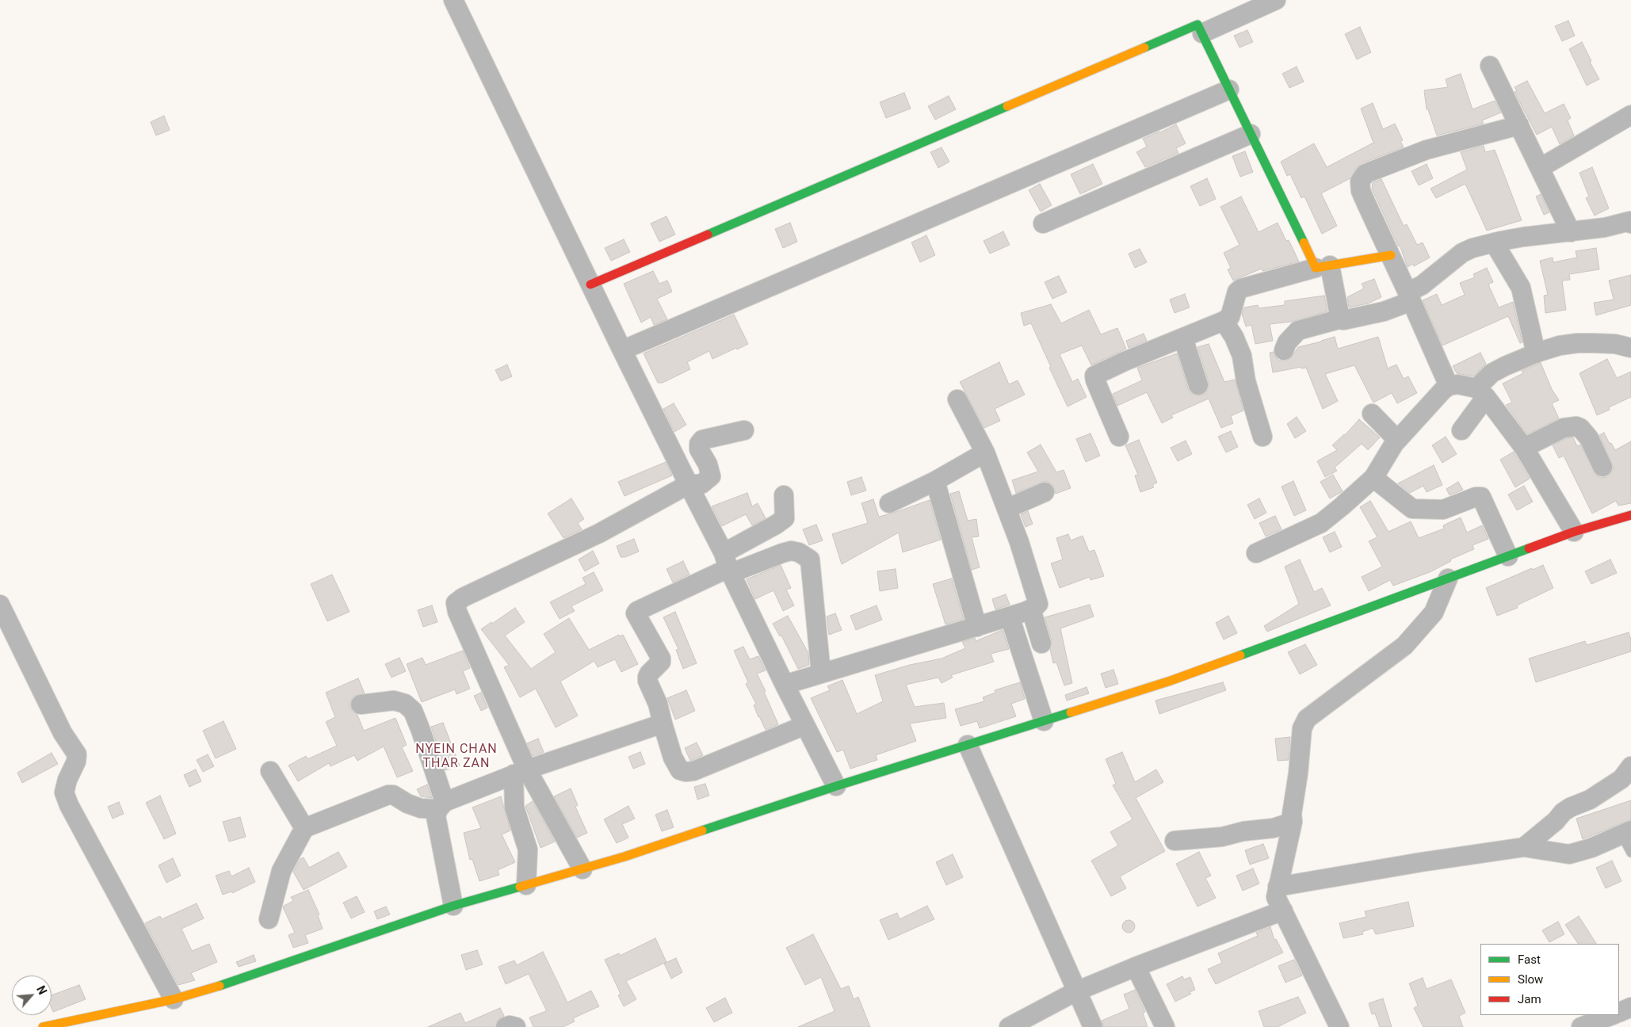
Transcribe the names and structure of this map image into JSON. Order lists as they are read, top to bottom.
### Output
{
  "districts": ["NYEIN CHAN THAR ZAN"],
  "legend": ["Fast", "Slow", "Jam"],
  "north": "top right"
}
